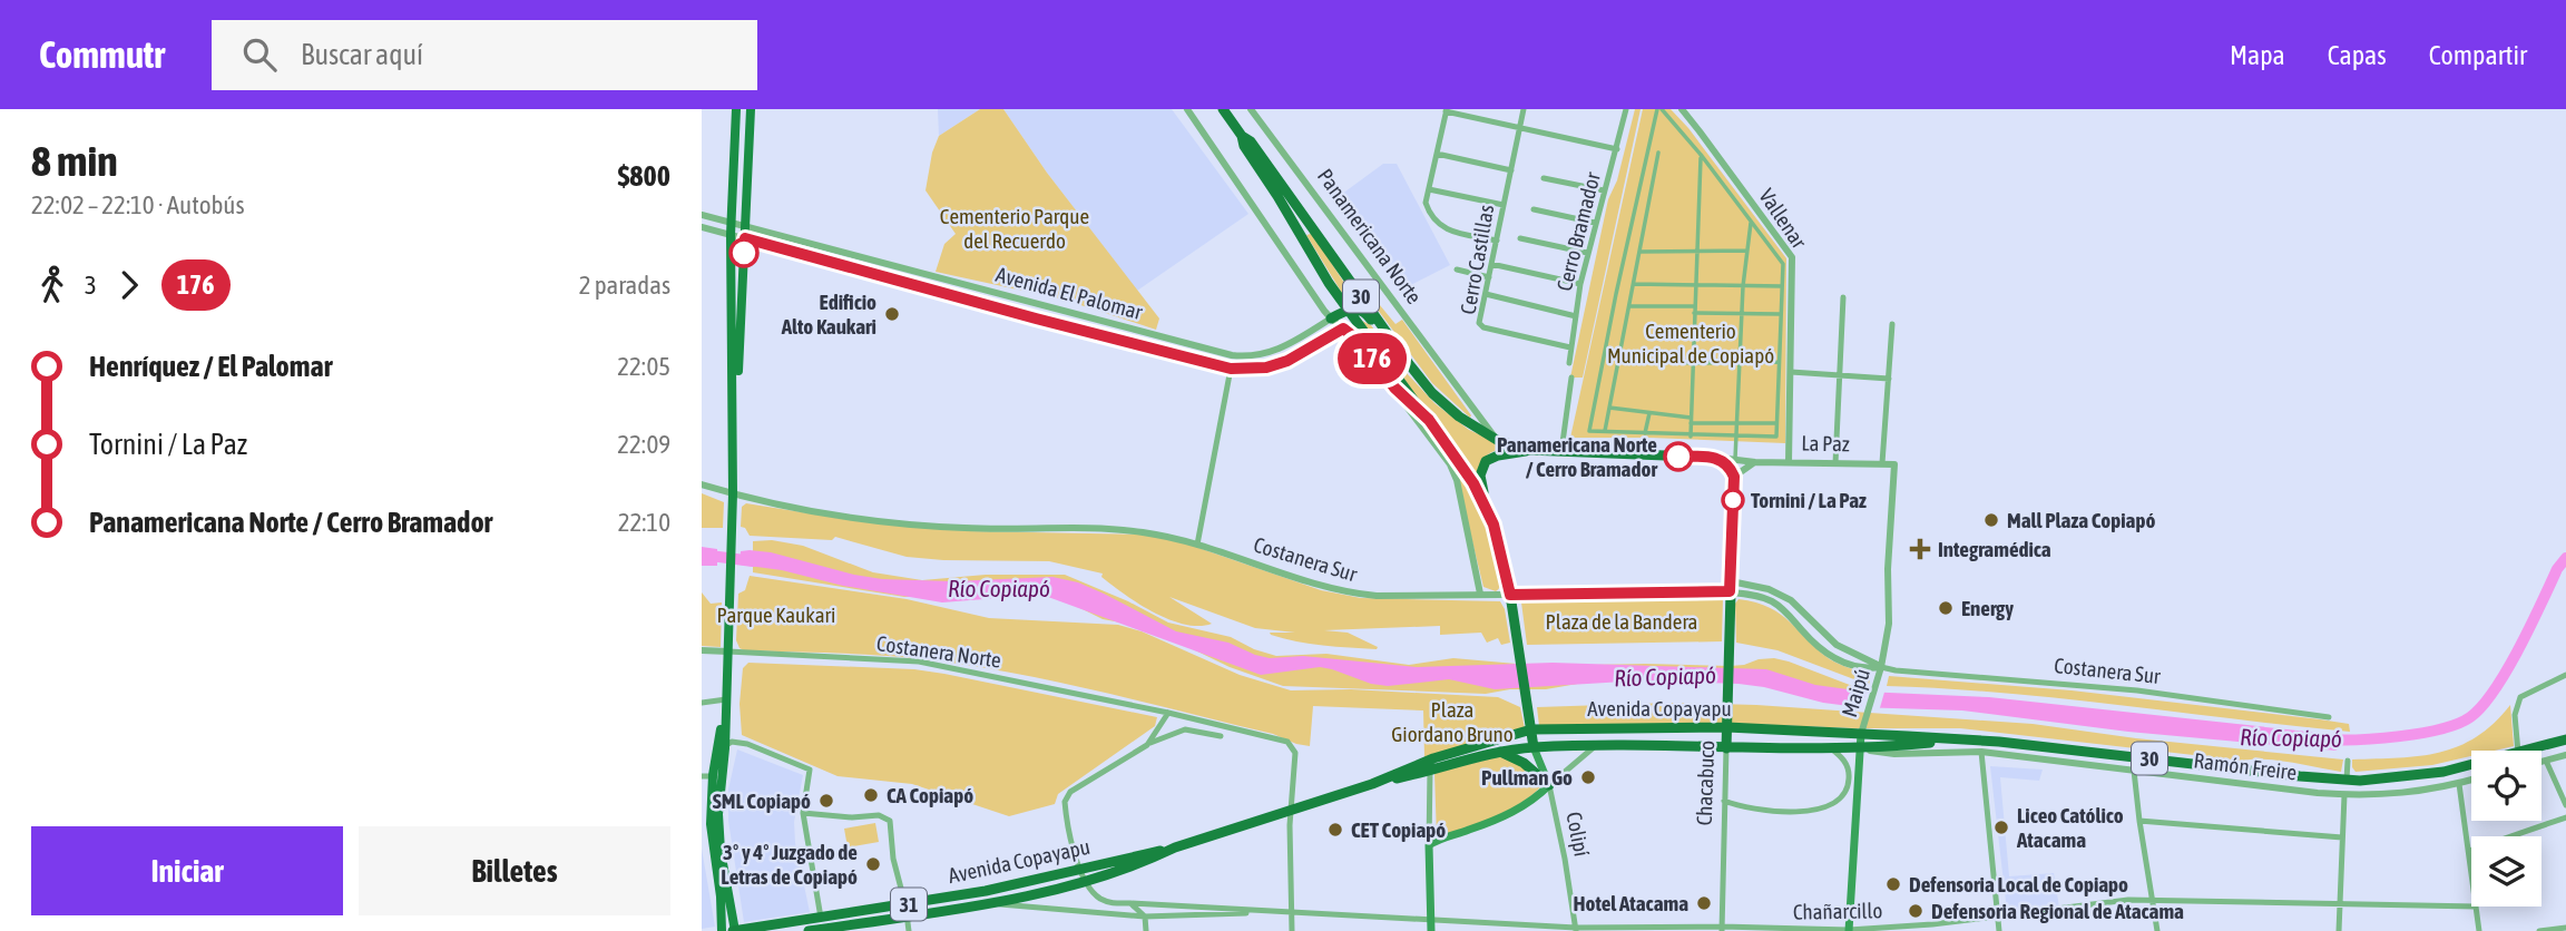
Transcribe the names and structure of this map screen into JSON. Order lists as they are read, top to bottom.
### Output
{
  "streets": {
    "highway": [
      "Panamericana Norte",
      "30",
      "La Paz",
      "Avenida Copayapu",
      "Chacabuco",
      "31"
    ],
    "main road": ["Maipú", "Colipí"],
    "street": [
      "Vallenar",
      "Cerro Bramador",
      "Cerro Castillas",
      "Avenida El Palomar",
      "Costanera Sur",
      "Costanera Norte",
      "Ramón Freire",
      "Chañarcillo"
    ]
  },
  "crossings": [
    ["Vallenar", "La Paz"],
    ["Cerro Bramador", "Cerro Castillas"],
    ["Panamericana Norte", "La Paz"],
    ["Panamericana Norte", "Costanera Sur"],
    ["Panamericana Norte", "Avenida Copayapu"],
    ["Panamericana Norte", "Colipí"],
    ["La Paz", "Maipú"],
    ["Costanera Sur", "Maipú"],
    ["Costanera Sur", "Chacabuco"],
    ["Costanera Norte", "Avenida Copayapu"],
    ["Maipú", "Avenida Copayapu"],
    ["Maipú", "Ramón Freire"],
    ["Maipú", "Chañarcillo"],
    ["Avenida Copayapu", "Ramón Freire"],
    ["Avenida Copayapu", "Chacabuco"],
    ["Avenida Copayapu", "Colipí"],
    ["Avenida Copayapu", "Chañarcillo"],
    ["Chacabuco", "Chañarcillo"],
    ["Colipí", "Chañarcillo"]
  ],
  "water": ["Río Copiapó"],
  "parks": [
    "Cementerio Parque del Recuerdo",
    "Cementerio Municipal de Copiapó",
    "Parque Kaukari",
    "Plaza de la Bandera",
    "Plaza Giordano Bruno"
  ],
  "places": {
    "other": [
      "Edificio Alto Kaukari",
      "Panamericana Norte / Cerro Bramador",
      "Tornini / La Paz",
      "Mall Plaza Copiapó",
      "Energy",
      "Pullman Go",
      "CA Copiapó",
      "SML Copiapó",
      "Liceo Católico Atacama",
      "CET Copiapó",
      "3° y 4° Juzgado de Letras de Copiapó",
      "Defensoria Local de Copiapo",
      "Hotel Atacama",
      "Defensoria Regional de Atacama"
    ],
    "health": ["Integramédica"]
  },
  "lines": ["bus line 176"],
  "page": {
    "header": "Commutr",
    "search": "Buscar aquí",
    "nav": ["Mapa", "Capas", "Compartir"],
    "heading": ["8 min", "22:02 – 22:10 · Autobús", "$800"],
    "on_map": "176",
    "legs": ["3", "176", "2 paradas"],
    "list": [
      {
        "name": "Henríquez / El Palomar",
        "value": "22:05"
      },
      {
        "name": "Tornini / La Paz",
        "value": "22:09"
      },
      {
        "name": "Panamericana Norte / Cerro Bramador",
        "value": "22:10"
      }
    ],
    "buttons": ["Iniciar", "Billetes"]
  }
}
